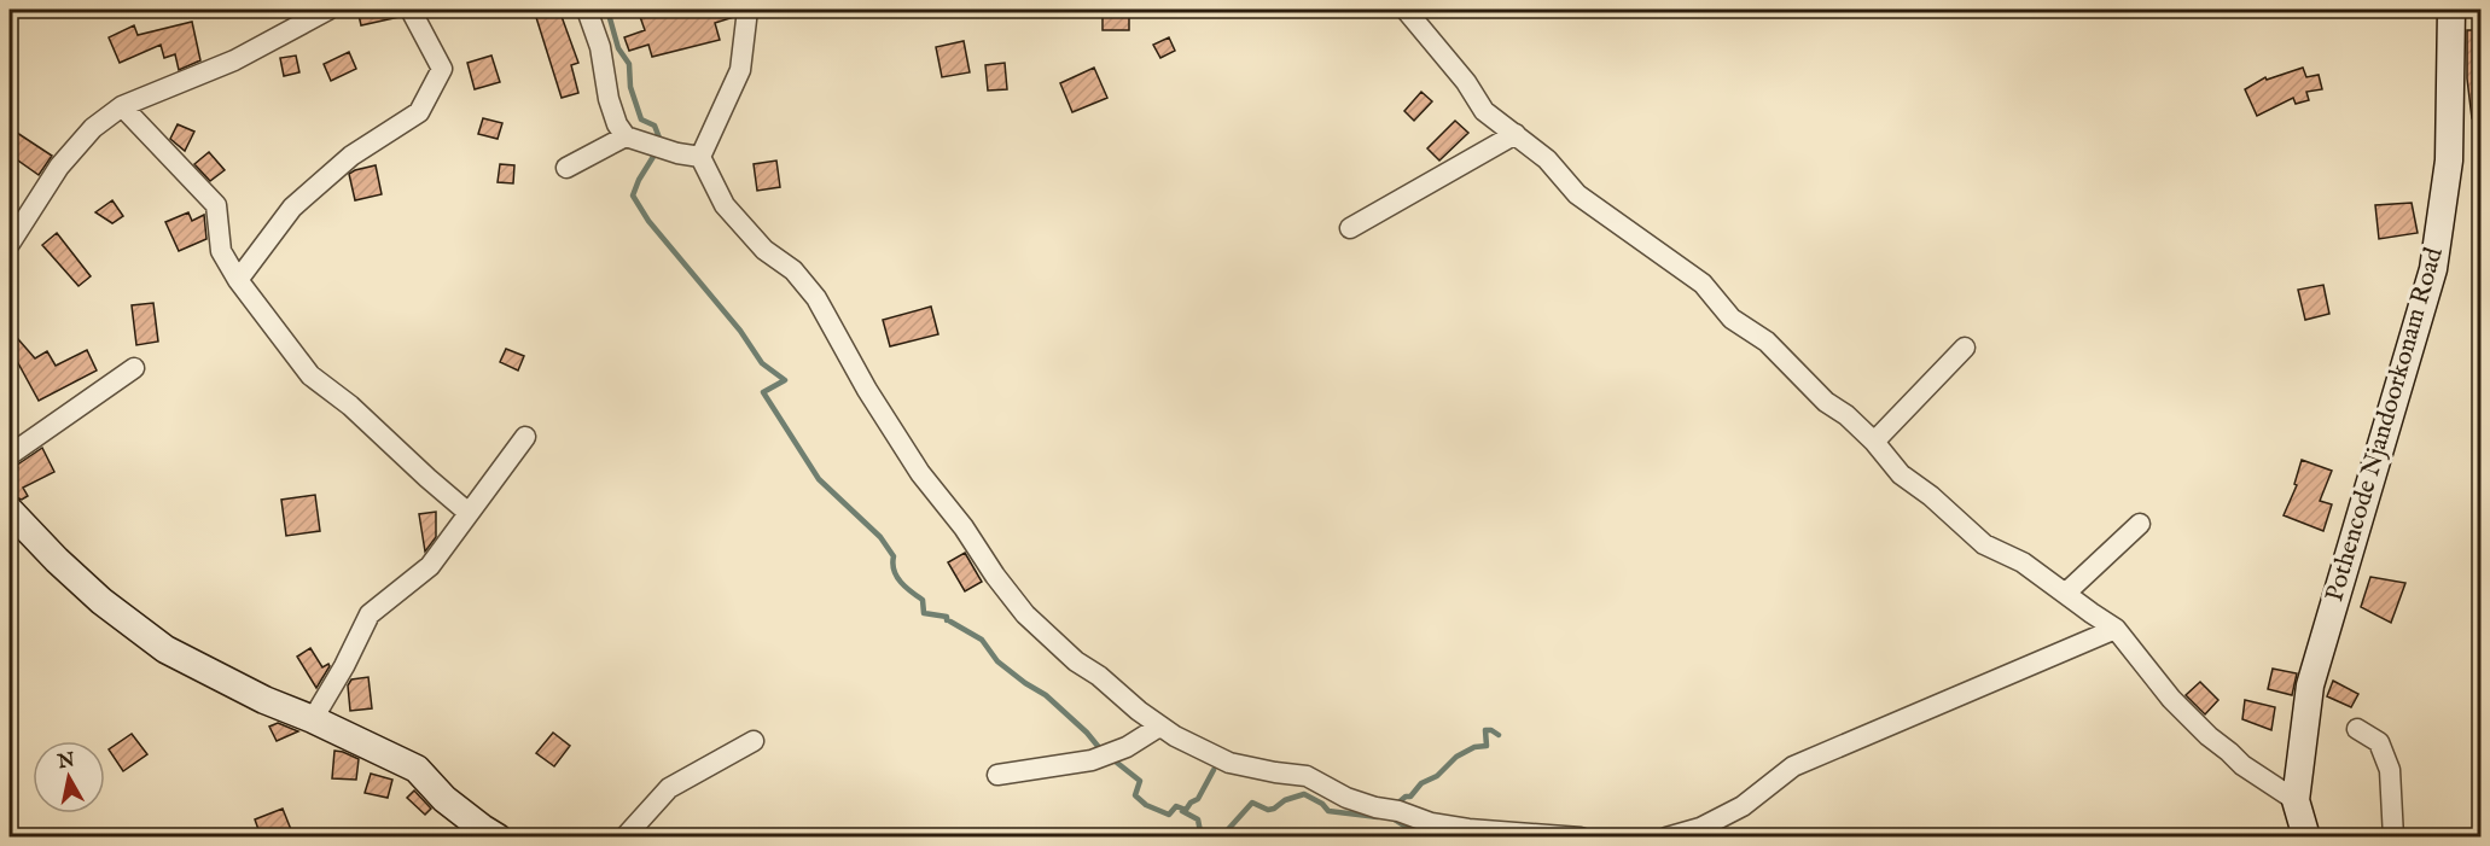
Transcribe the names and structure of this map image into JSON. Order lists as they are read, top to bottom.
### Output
{
  "streets": {
    "main road": ["Pothencode Njandoorkonam Road"]
  },
  "north": "top"
}
